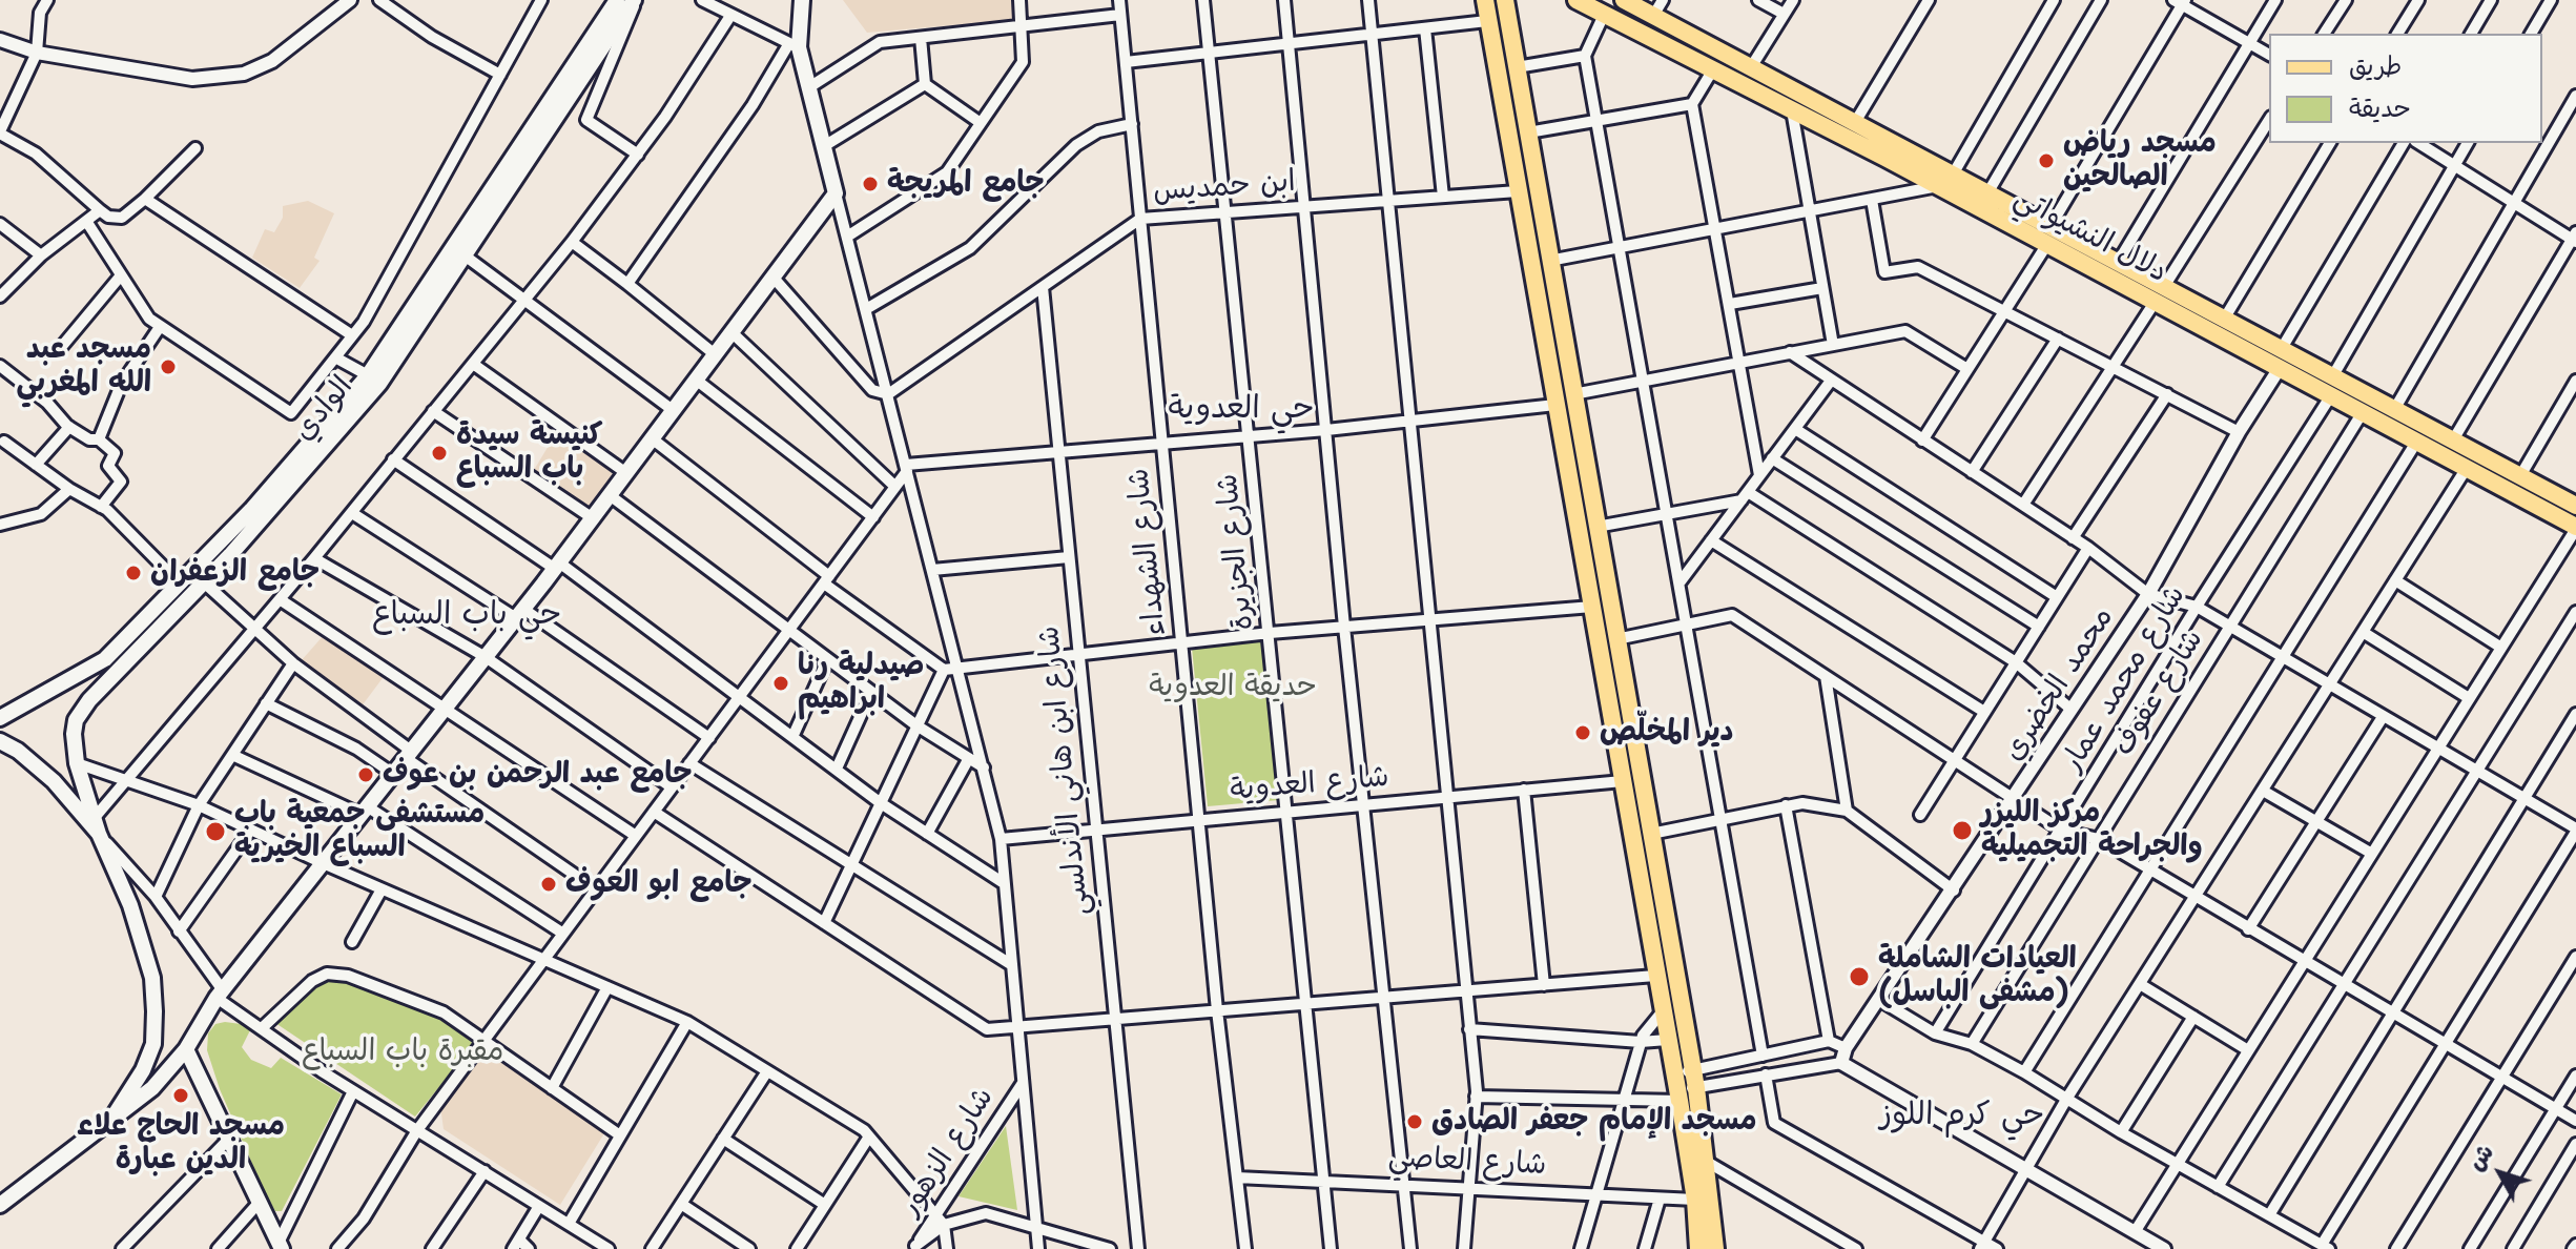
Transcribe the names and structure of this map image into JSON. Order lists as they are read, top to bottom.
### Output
{
  "streets": {
    "main road": ["دلال النشيواتي", "الوادي"],
    "street": [
      "ابن حمديس",
      "شارع الشهداء",
      "شارع الجزيرة",
      "شارع محمد عمار",
      "محمد الخضري",
      "شارع عفوف",
      "شارع ابن هاني الأندلسي",
      "شارع العدوية",
      "شارع الزهور",
      "شارع العاصي"
    ]
  },
  "crossings": [
    ["ابن حمديس", "شارع الشهداء"],
    ["ابن حمديس", "شارع الجزيرة"],
    ["ابن حمديس", "شارع ابن هاني الأندلسي"],
    ["دلال النشيواتي", "شارع محمد عمار"],
    ["دلال النشيواتي", "محمد الخضري"],
    ["دلال النشيواتي", "شارع عفوف"],
    ["شارع الشهداء", "شارع العدوية"],
    ["شارع الشهداء", "شارع العاصي"],
    ["شارع الجزيرة", "شارع العدوية"],
    ["شارع الجزيرة", "شارع العاصي"],
    ["شارع ابن هاني الأندلسي", "شارع العدوية"]
  ],
  "districts": ["حي العدوية", "حي باب السباع", "حي كرم اللوز"],
  "parks": ["حديقة العدوية", "مقبرة باب السباع"],
  "places": [
    "مسجد رياض الصالحين",
    "جامع المريجة",
    "مسجد عبد الله المغربي",
    "كنيسة سيدة باب السباع",
    "جامع الزعفران",
    "صيدلية رنا ابراهيم",
    "دير المخلّص",
    "جامع عبد الرحمن بن عوف",
    "مركز الليزر والجراحة التجميلية",
    "مستشفى جمعية باب السباع الخيرية",
    "جامع ابو العوف",
    "العيادات الشاملة (مشفى الباسل)",
    "مسجد الحاج علاء الدين عبارة",
    "مسجد الإمام جعفر الصادق"
  ],
  "legend": ["طريق", "حديقة"],
  "north": "top left"
}
